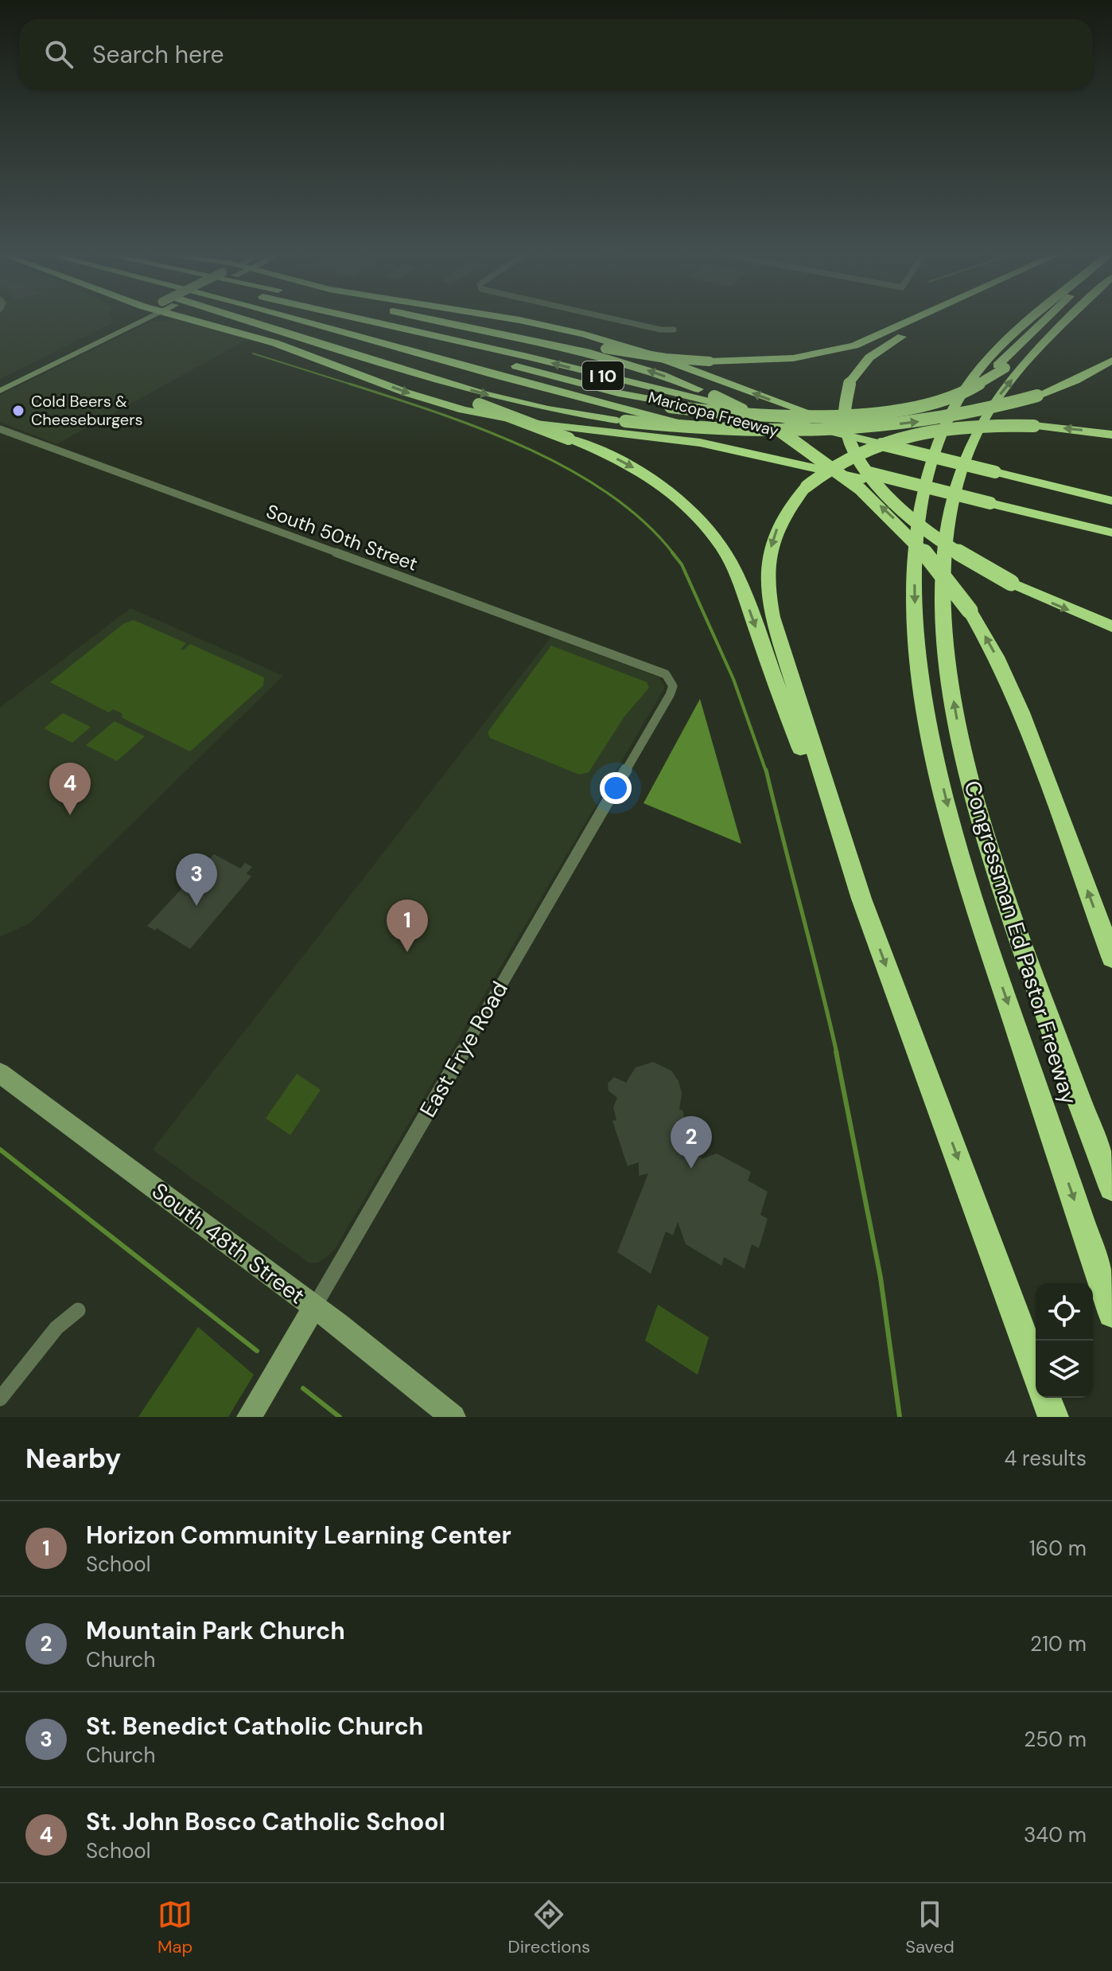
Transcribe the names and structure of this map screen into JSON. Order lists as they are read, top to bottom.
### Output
{
  "streets": {
    "highway": ["I 10", "Maricopa Freeway", "Congressman Ed Pastor Freeway"],
    "main road": ["East Frye Road", "South 48th Street"],
    "street": ["South 50th Street"]
  },
  "crossings": [
    ["South 50th Street", "East Frye Road"],
    ["East Frye Road", "South 48th Street"]
  ],
  "places": ["Cold Beers & Cheeseburgers"],
  "page": {
    "search": "Search here",
    "pins": [
      "4",
      "3",
      "1",
      "2"
    ],
    "heading": ["Nearby", "4 results"],
    "list": [
      {
        "mark": "1",
        "name": "Horizon Community Learning Center",
        "note": "School",
        "value": "160 m"
      },
      {
        "mark": "2",
        "name": "Mountain Park Church",
        "note": "Church",
        "value": "210 m"
      },
      {
        "mark": "3",
        "name": "St. Benedict Catholic Church",
        "note": "Church",
        "value": "250 m"
      },
      {
        "mark": "4",
        "name": "St. John Bosco Catholic School",
        "note": "School",
        "value": "340 m"
      }
    ],
    "nav": ["Map", "Directions", "Saved"]
  }
}
